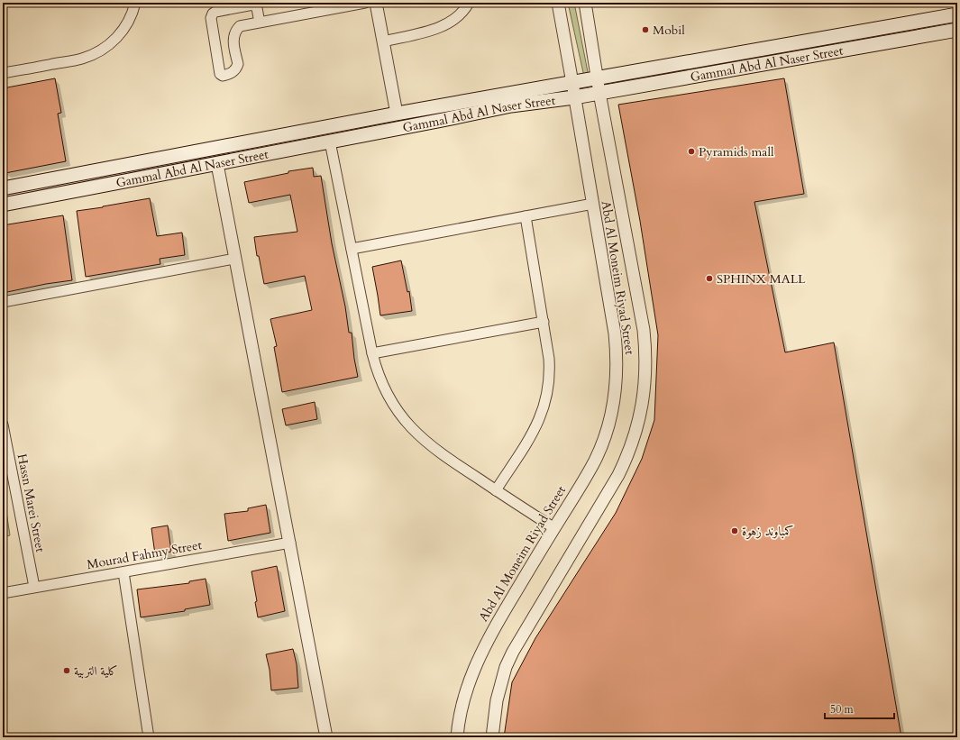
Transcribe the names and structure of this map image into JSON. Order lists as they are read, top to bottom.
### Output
{
  "streets": {
    "main road": ["Gammal Abd Al Naser Street"],
    "street": ["Abd Al Moneim Riyad Street", "Hassn Marei Street", "Mourad Fahmy Street"]
  },
  "crossings": [
    ["Gammal Abd Al Naser Street", "Abd Al Moneim Riyad Street"],
    ["Hassn Marei Street", "Mourad Fahmy Street"]
  ],
  "places": [
    "Mobil",
    "Pyramids mall",
    "SPHINX MALL",
    "كمباوند زهوة",
    "كلية التربية"
  ],
  "scale_bar": "50 m"
}
